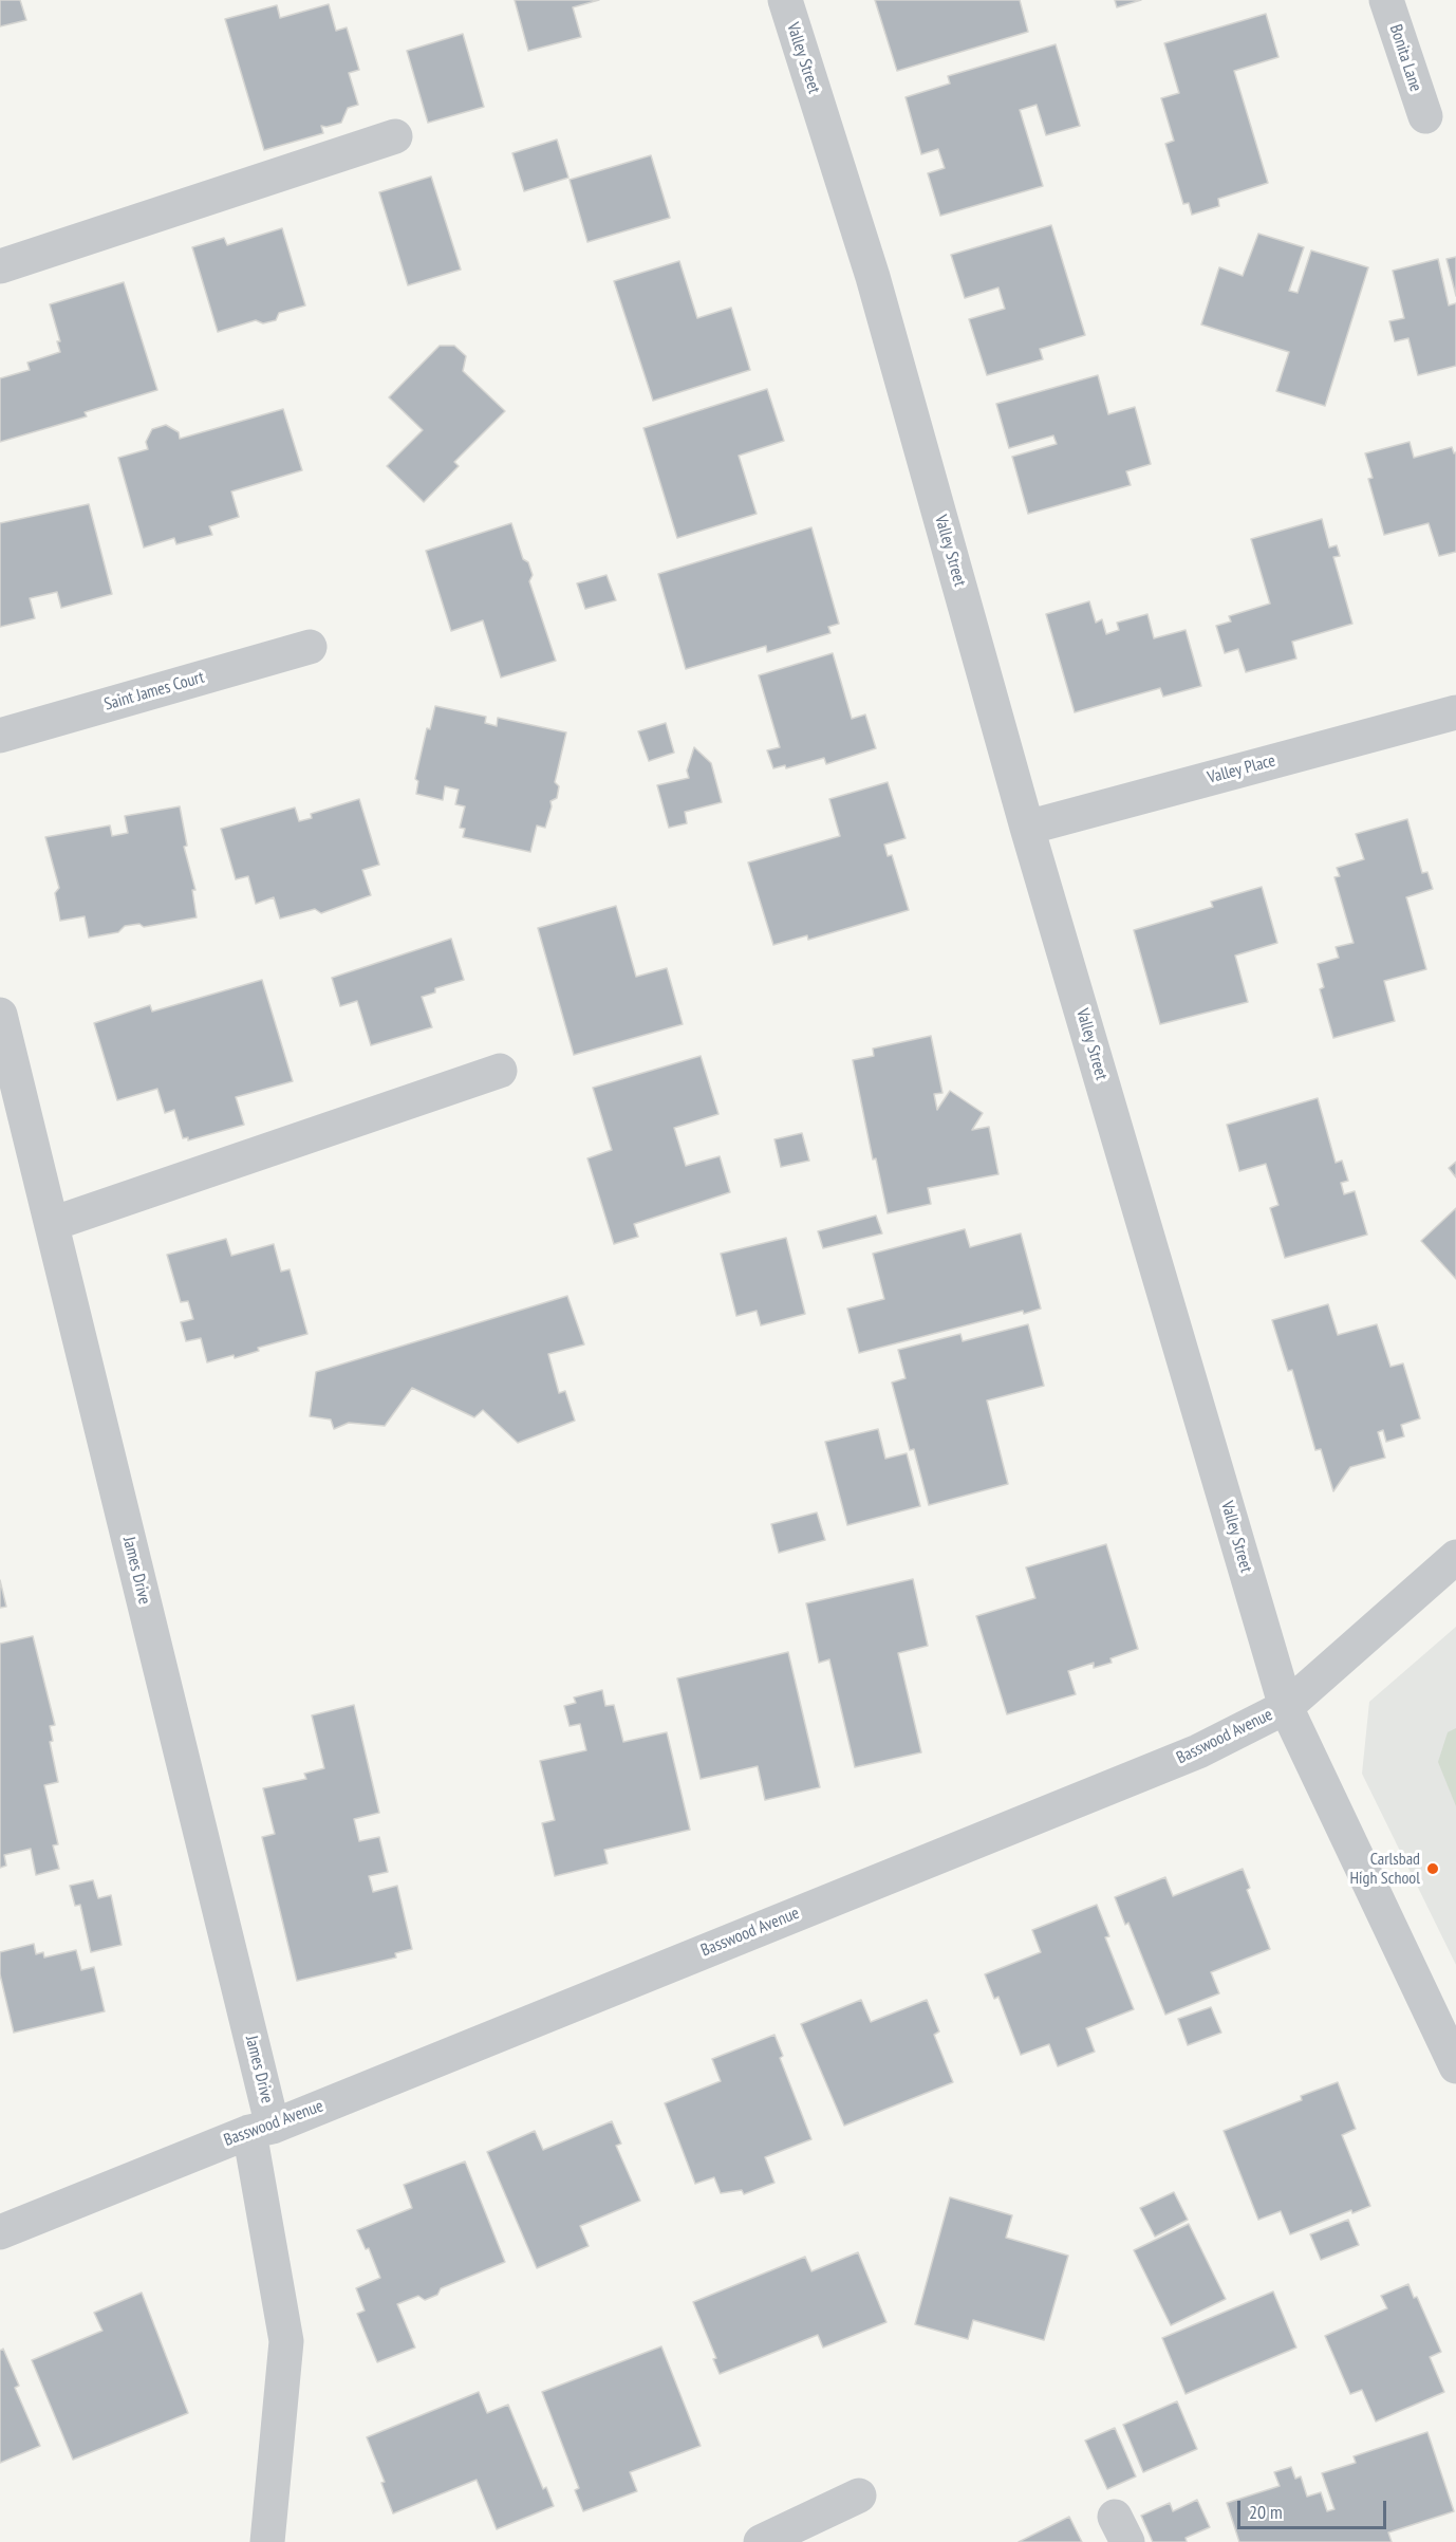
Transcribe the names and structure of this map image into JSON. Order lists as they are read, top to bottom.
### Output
{
  "streets": {
    "street": [
      "Valley Street",
      "Bonita Lane",
      "Saint James Court",
      "Valley Place",
      "James Drive",
      "Basswood Avenue"
    ]
  },
  "crossings": [
    ["Valley Street", "Valley Place"],
    ["Valley Street", "Basswood Avenue"],
    ["James Drive", "Basswood Avenue"]
  ],
  "places": ["Carlsbad High School"],
  "scale_bar": "20 m"
}
